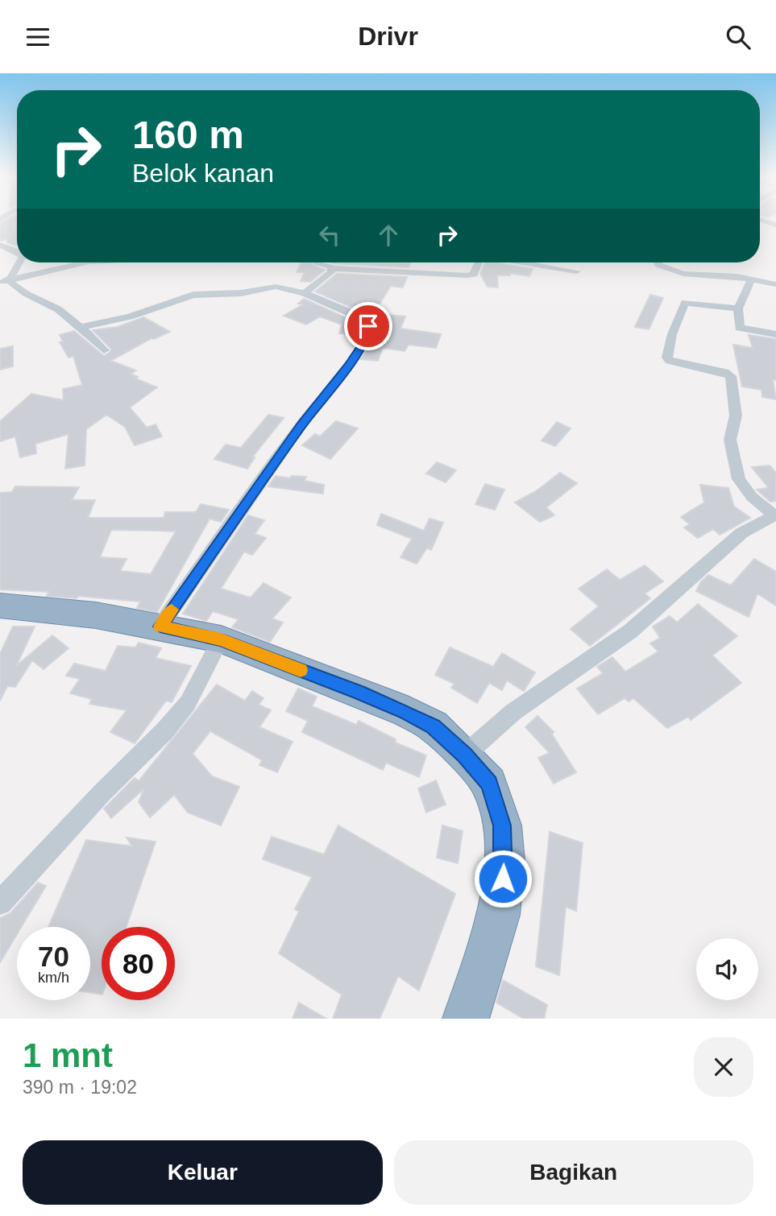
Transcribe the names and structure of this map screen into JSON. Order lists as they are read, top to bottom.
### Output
{
  "page": {
    "header": "Drivr",
    "turn": ["160 m", "Belok kanan"],
    "speed": "70 km/h",
    "limit": "80",
    "heading": ["1 mnt", "390 m · 19:02"],
    "buttons": ["Keluar", "Bagikan"]
  }
}
